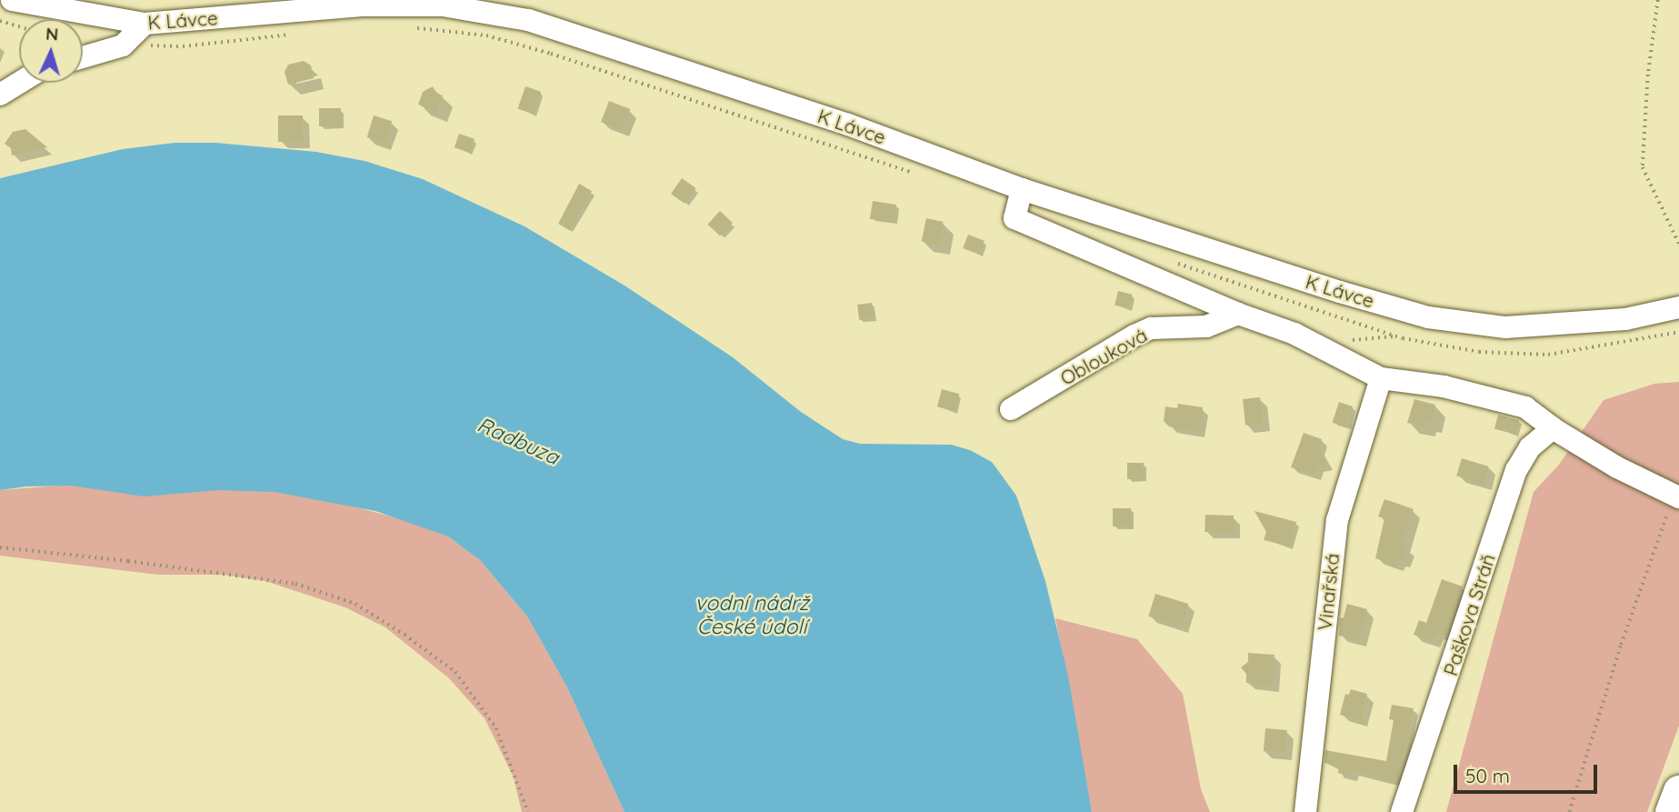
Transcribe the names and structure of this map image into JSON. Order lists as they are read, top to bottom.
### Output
{
  "streets": {
    "street": [
      "K Lávce",
      "Oblouková",
      "Vinařská",
      "Paškova Stráň"
    ]
  },
  "water": ["Radbuza", "vodní nádrž České údolí"],
  "scale_bar": "50 m",
  "north": "top"
}
